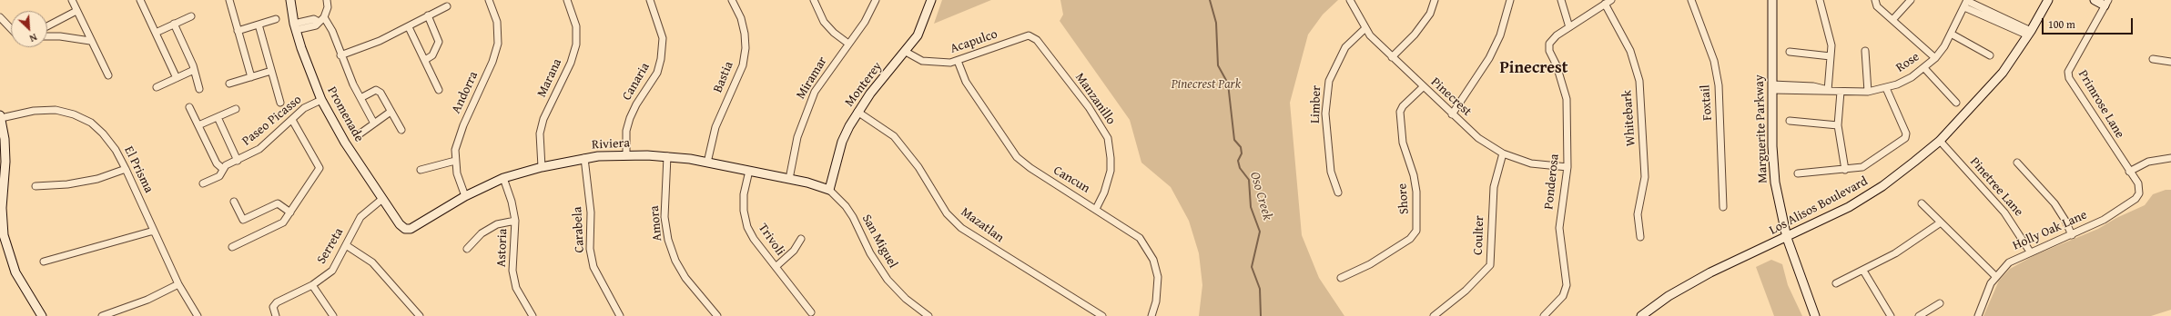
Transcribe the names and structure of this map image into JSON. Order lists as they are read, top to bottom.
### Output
{
  "streets": {
    "street": [
      "Acapulco",
      "Rose",
      "Bastia",
      "Marana",
      "Miramar",
      "Canaria",
      "Monterey",
      "Andorra",
      "Pinecrest",
      "Manzanillo",
      "Foxtail",
      "Limber",
      "Primrose Lane",
      "Promenade",
      "Whitebark",
      "Paseo Picasso",
      "Marguerite Parkway",
      "Riviera",
      "El Prisma",
      "Cancun",
      "Ponderosa",
      "Pinetree Lane",
      "Shore",
      "Los Alisos Boulevard",
      "Amora",
      "Mazatlan",
      "Carabela",
      "Holly Oak Lane",
      "Coulter",
      "Trivoli",
      "San Miguel",
      "Serreta",
      "Astoria"
    ]
  },
  "crossings": [
    ["Acapulco", "Monterey"],
    ["Acapulco", "Manzanillo"],
    ["Acapulco", "Cancun"],
    ["Rose", "Marguerite Parkway"],
    ["Bastia", "Riviera"],
    ["Marana", "Riviera"],
    ["Miramar", "Riviera"],
    ["Canaria", "Riviera"],
    ["Monterey", "Riviera"],
    ["Monterey", "Mazatlan"],
    ["Monterey", "San Miguel"],
    ["Andorra", "Riviera"],
    ["Pinecrest", "Limber"],
    ["Pinecrest", "Ponderosa"],
    ["Pinecrest", "Shore"],
    ["Pinecrest", "Coulter"],
    ["Manzanillo", "Cancun"],
    ["Primrose Lane", "Holly Oak Lane"],
    ["Promenade", "Paseo Picasso"],
    ["Promenade", "Riviera"],
    ["Promenade", "Serreta"],
    ["Marguerite Parkway", "Los Alisos Boulevard"],
    ["Riviera", "Amora"],
    ["Riviera", "Carabela"],
    ["Riviera", "Trivoli"],
    ["Riviera", "San Miguel"],
    ["Riviera", "Astoria"],
    ["Pinetree Lane", "Los Alisos Boulevard"],
    ["Pinetree Lane", "Holly Oak Lane"]
  ],
  "districts": ["Pinecrest"],
  "water": ["Oso Creek"],
  "parks": ["Pinecrest Park"],
  "scale_bar": "100 m",
  "north": "bottom right"
}
